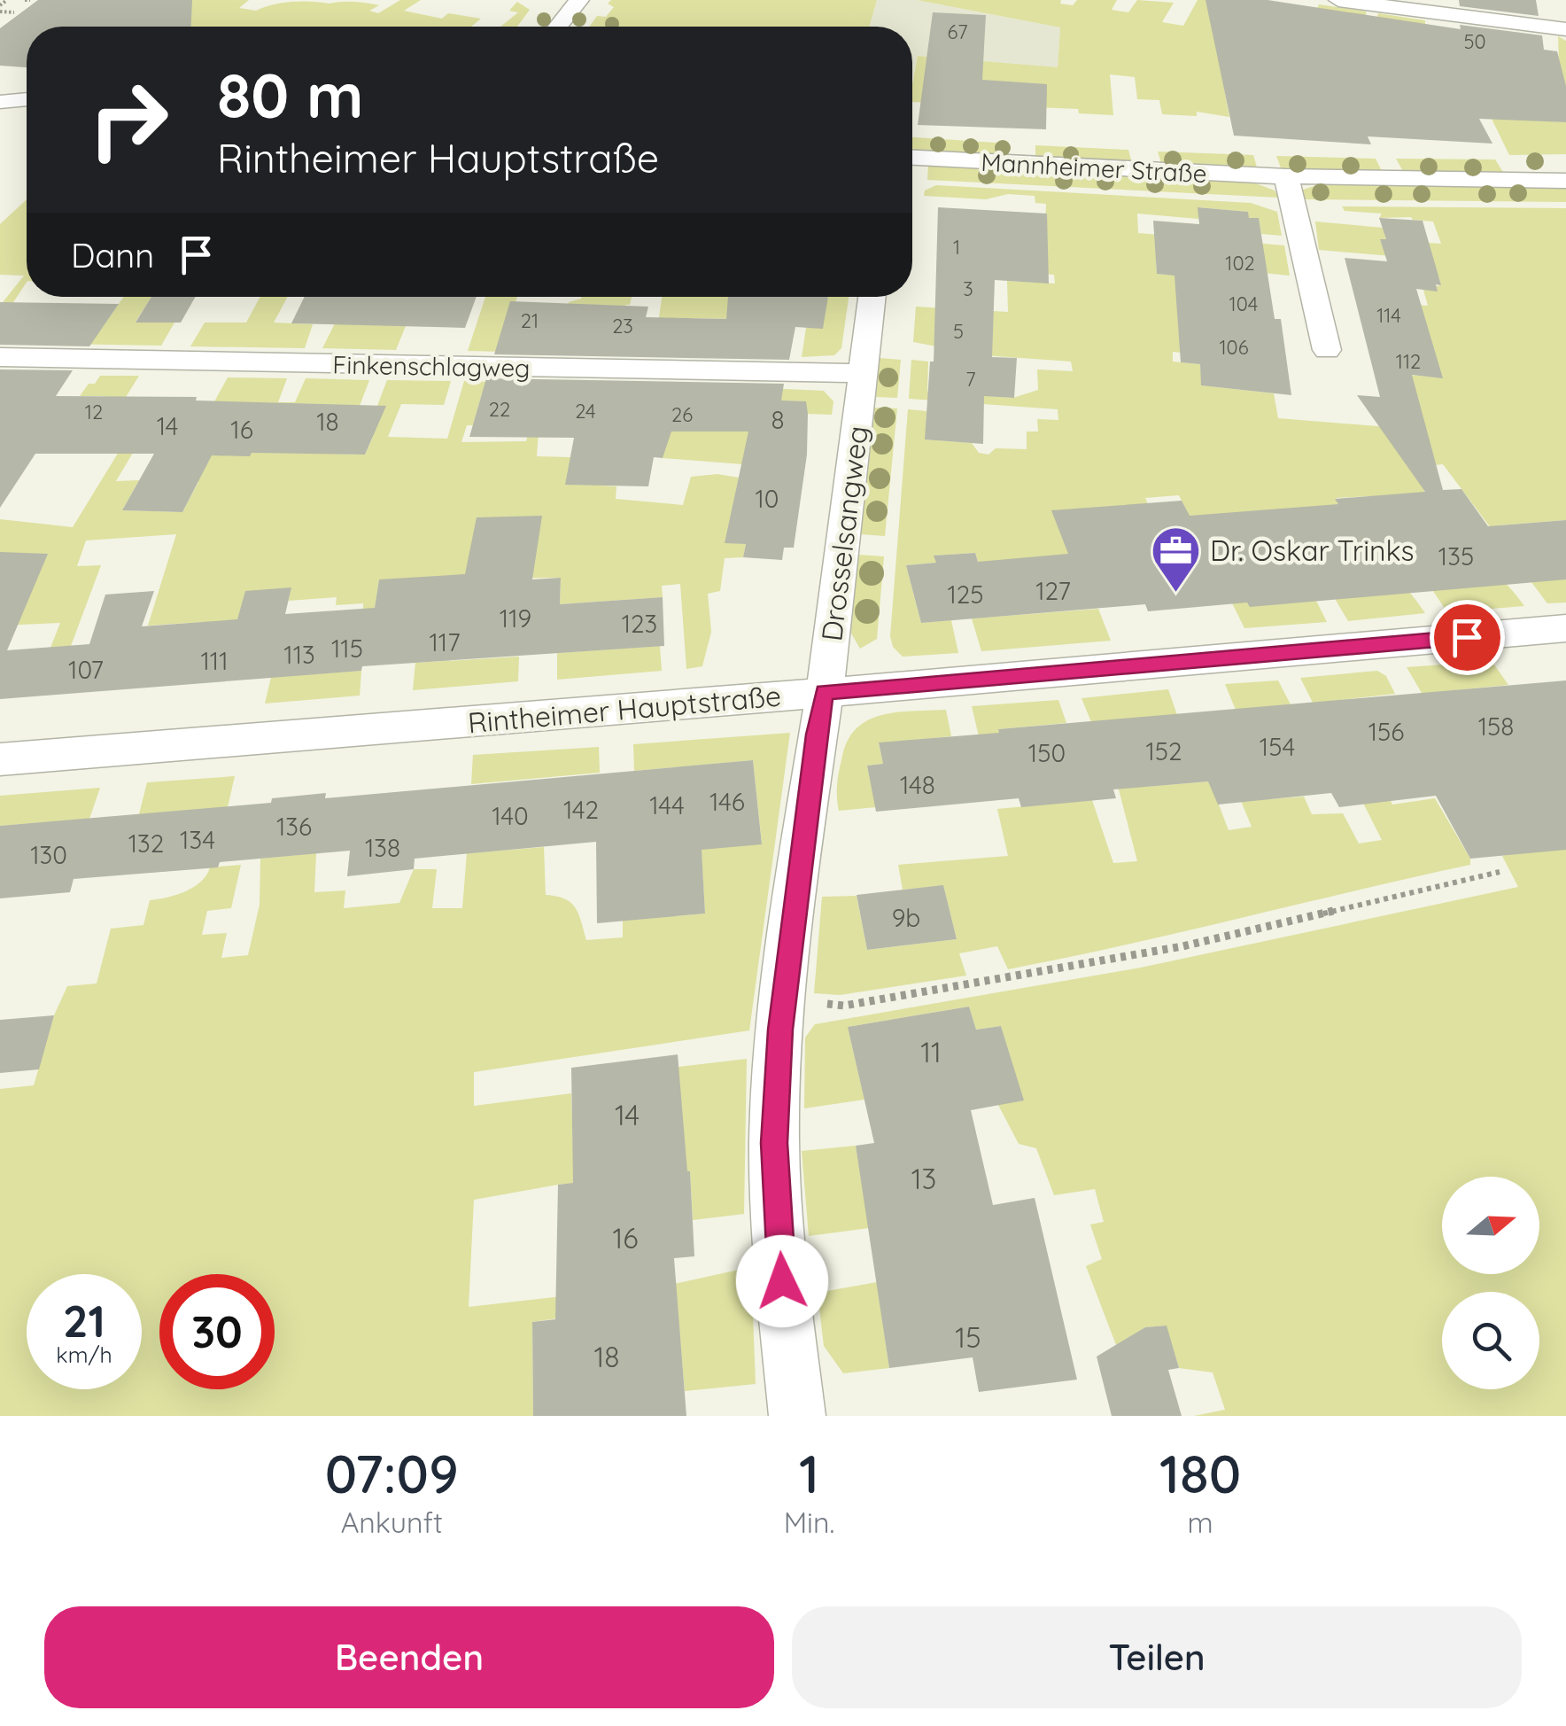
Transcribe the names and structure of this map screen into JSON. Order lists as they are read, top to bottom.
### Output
{
  "streets": {
    "street": [
      "Mannheimer Straße",
      "Finkenschlagweg",
      "Drosselsangweg",
      "Rintheimer Hauptstraße"
    ]
  },
  "crossings": [
    ["Finkenschlagweg", "Drosselsangweg"],
    ["Drosselsangweg", "Rintheimer Hauptstraße"]
  ],
  "places": {
    "office": ["Dr. Oskar Trinks"]
  },
  "house_numbers": [
    "67",
    "50",
    "1",
    "102",
    "3",
    "104",
    "114",
    "21",
    "23",
    "5",
    "106",
    "112",
    "7",
    "22",
    "24",
    "12",
    "26",
    "8",
    "18",
    "14",
    "16",
    "10",
    "135",
    "127",
    "125",
    "119",
    "123",
    "117",
    "115",
    "113",
    "111",
    "107",
    "158",
    "156",
    "154",
    "152",
    "150",
    "148",
    "146",
    "144",
    "142",
    "140",
    "136",
    "134",
    "132",
    "138",
    "130",
    "9b",
    "11",
    "14",
    "13",
    "16",
    "15",
    "18"
  ],
  "north": "right",
  "page": {
    "turn": ["80 m", "Rintheimer Hauptstraße"],
    "then": "Dann",
    "speed": "21 km/h",
    "limit": "30",
    "eta": [
      "07:09",
      "Ankunft",
      "1",
      "Min.",
      "180",
      "m"
    ],
    "buttons": ["Beenden", "Teilen"]
  }
}
